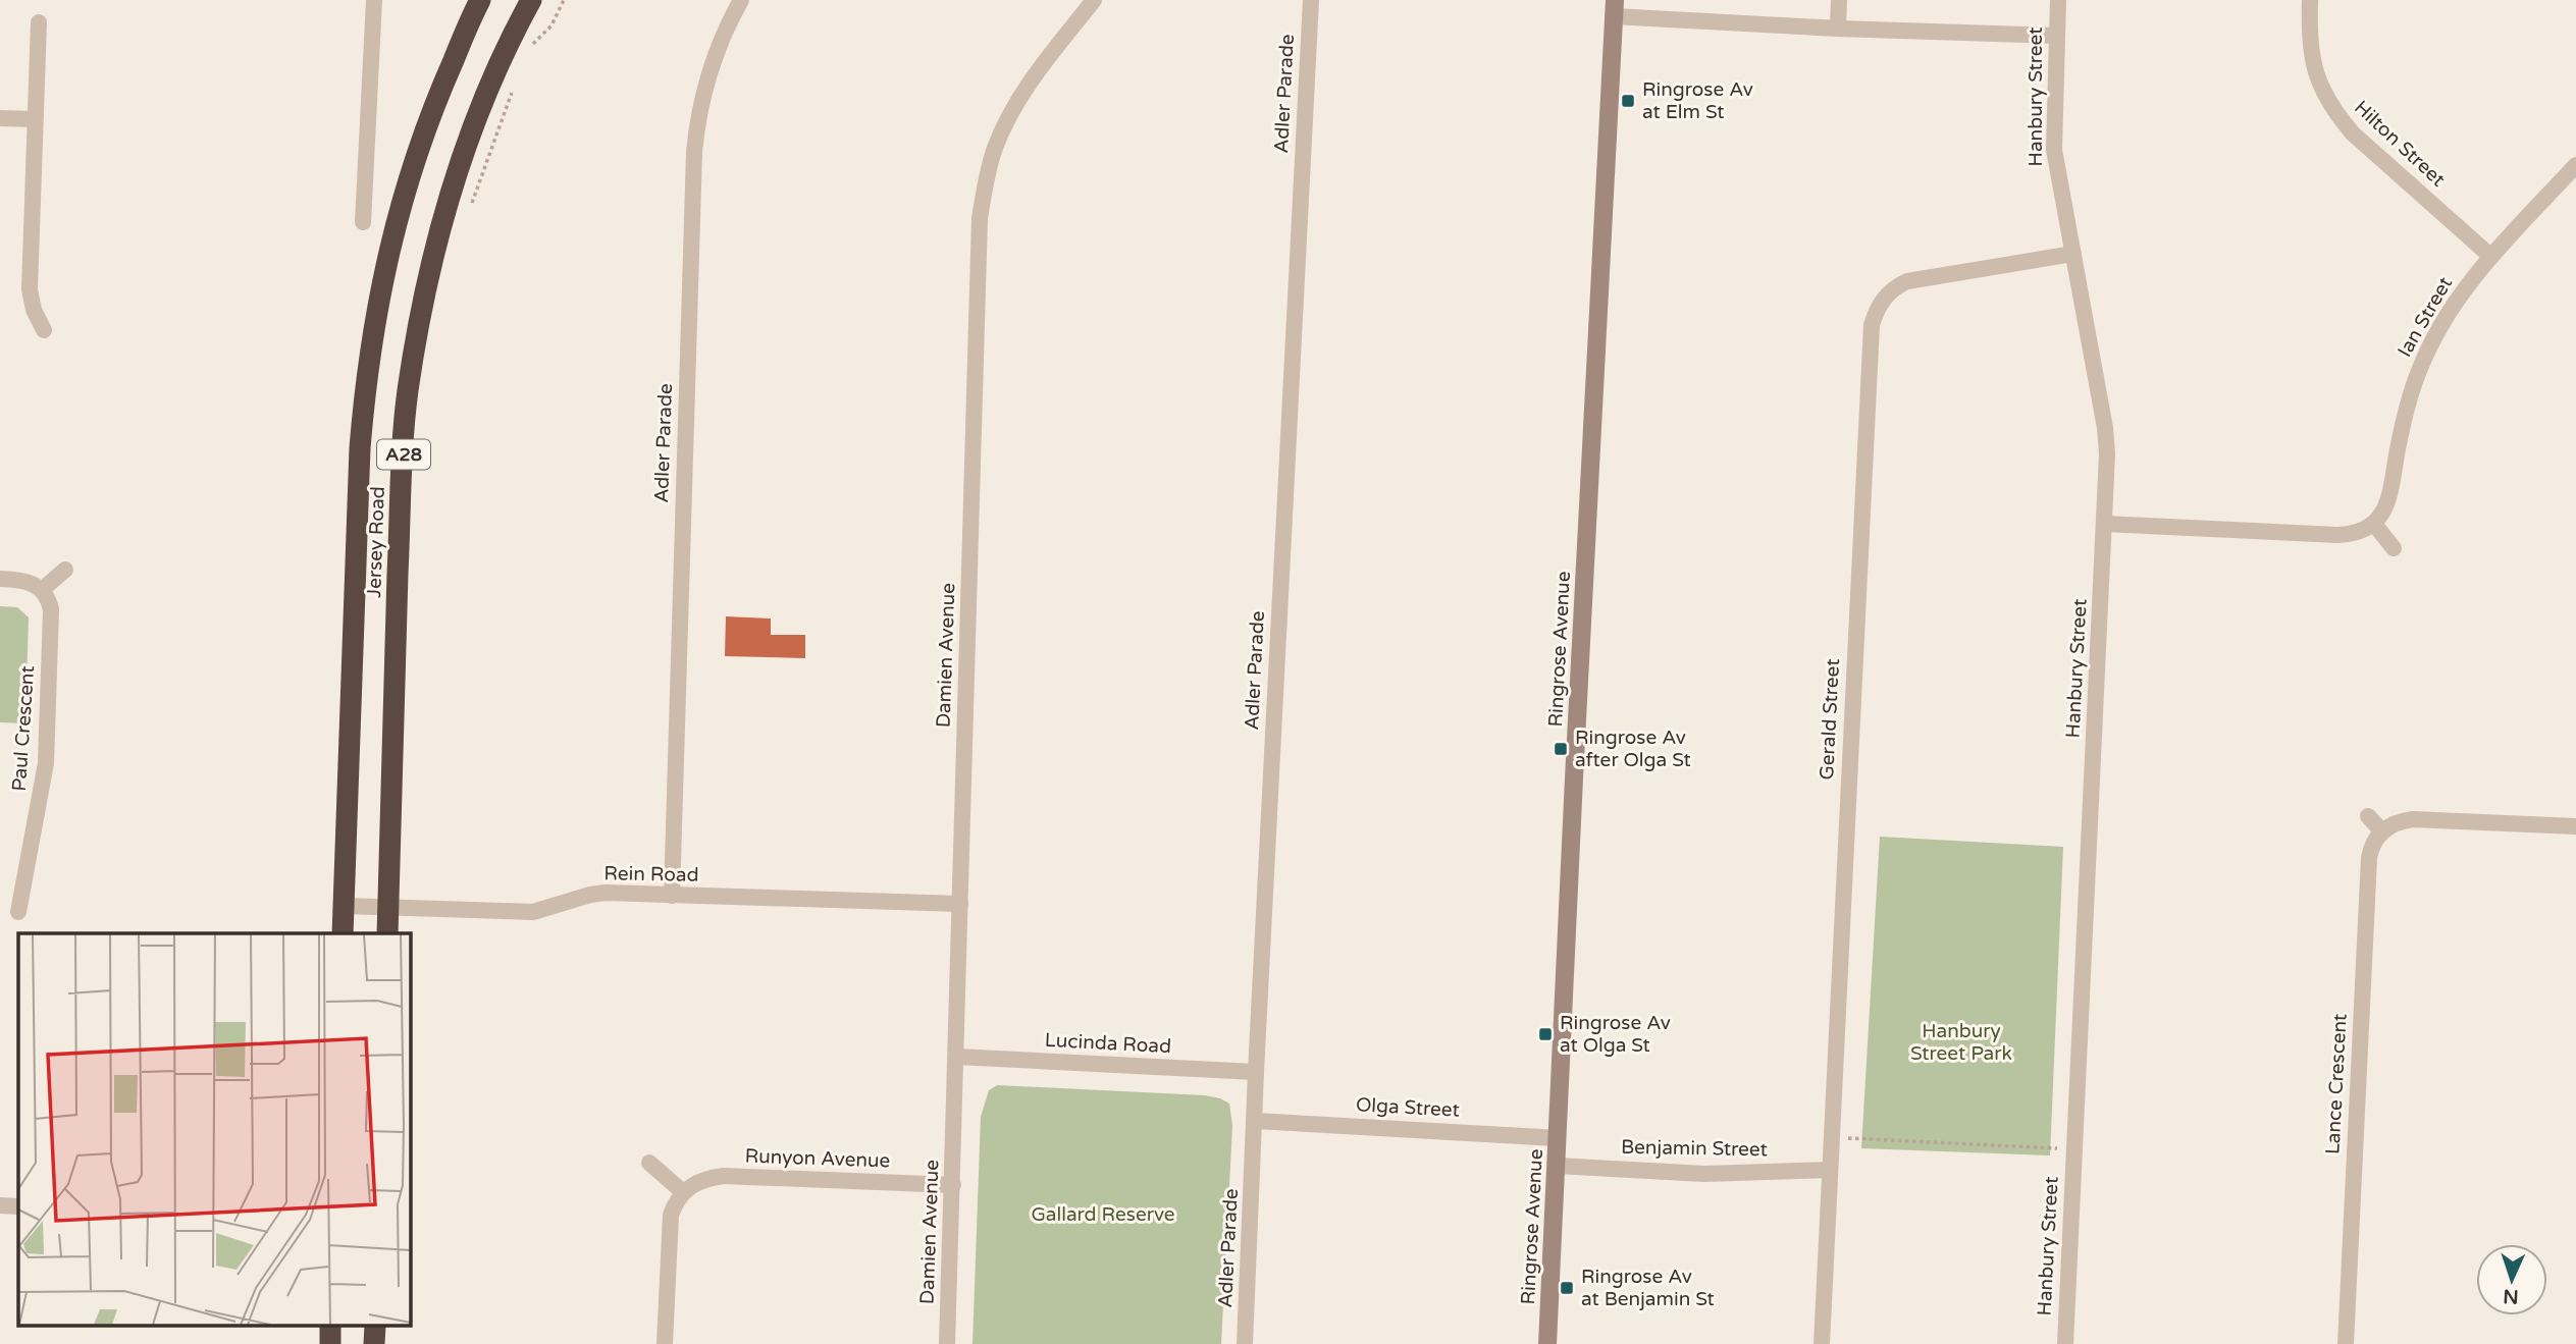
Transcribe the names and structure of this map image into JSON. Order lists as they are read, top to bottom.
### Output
{
  "streets": {
    "highway": ["A28", "Jersey Road"],
    "street": [
      "Adler Parade",
      "Hanbury Street",
      "Hilton Street",
      "Ian Street",
      "Ringrose Avenue",
      "Damien Avenue",
      "Gerald Street",
      "Paul Crescent",
      "Rein Road",
      "Lucinda Road",
      "Lance Crescent",
      "Olga Street",
      "Benjamin Street",
      "Runyon Avenue"
    ]
  },
  "crossings": [
    ["Adler Parade", "Rein Road"],
    ["Adler Parade", "Lucinda Road"],
    ["Adler Parade", "Olga Street"],
    ["Hanbury Street", "Gerald Street"],
    ["Hilton Street", "Ian Street"],
    ["Jersey Road", "Rein Road"],
    ["Ringrose Avenue", "Olga Street"],
    ["Ringrose Avenue", "Benjamin Street"],
    ["Damien Avenue", "Rein Road"],
    ["Damien Avenue", "Lucinda Road"],
    ["Damien Avenue", "Runyon Avenue"],
    ["Gerald Street", "Benjamin Street"]
  ],
  "parks": ["Hanbury Street Park", "Gallard Reserve"],
  "places": {
    "transit": [
      "Ringrose Av at Elm St",
      "Ringrose Av after Olga St",
      "Ringrose Av at Olga St",
      "Ringrose Av at Benjamin St"
    ]
  },
  "north": "bottom"
}
